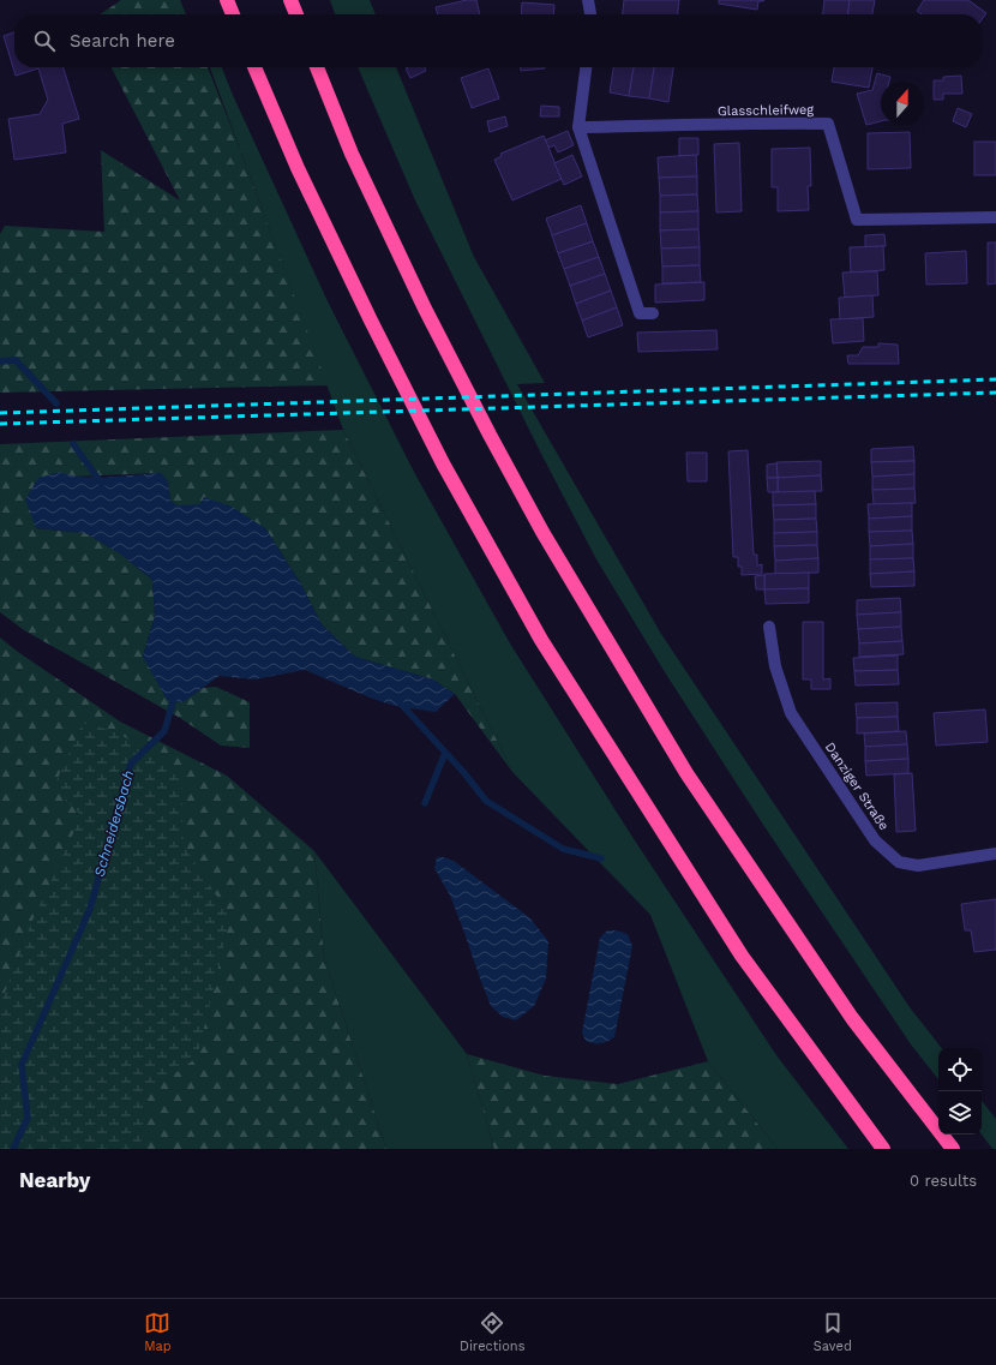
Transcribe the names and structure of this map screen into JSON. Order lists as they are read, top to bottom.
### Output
{
  "streets": {
    "street": ["Glasschleifweg", "Danziger Straße"]
  },
  "water": ["Schneidersbach"],
  "north": "top",
  "page": {
    "search": "Search here",
    "heading": ["Nearby", "0 results"],
    "nav": ["Map", "Directions", "Saved"]
  }
}
